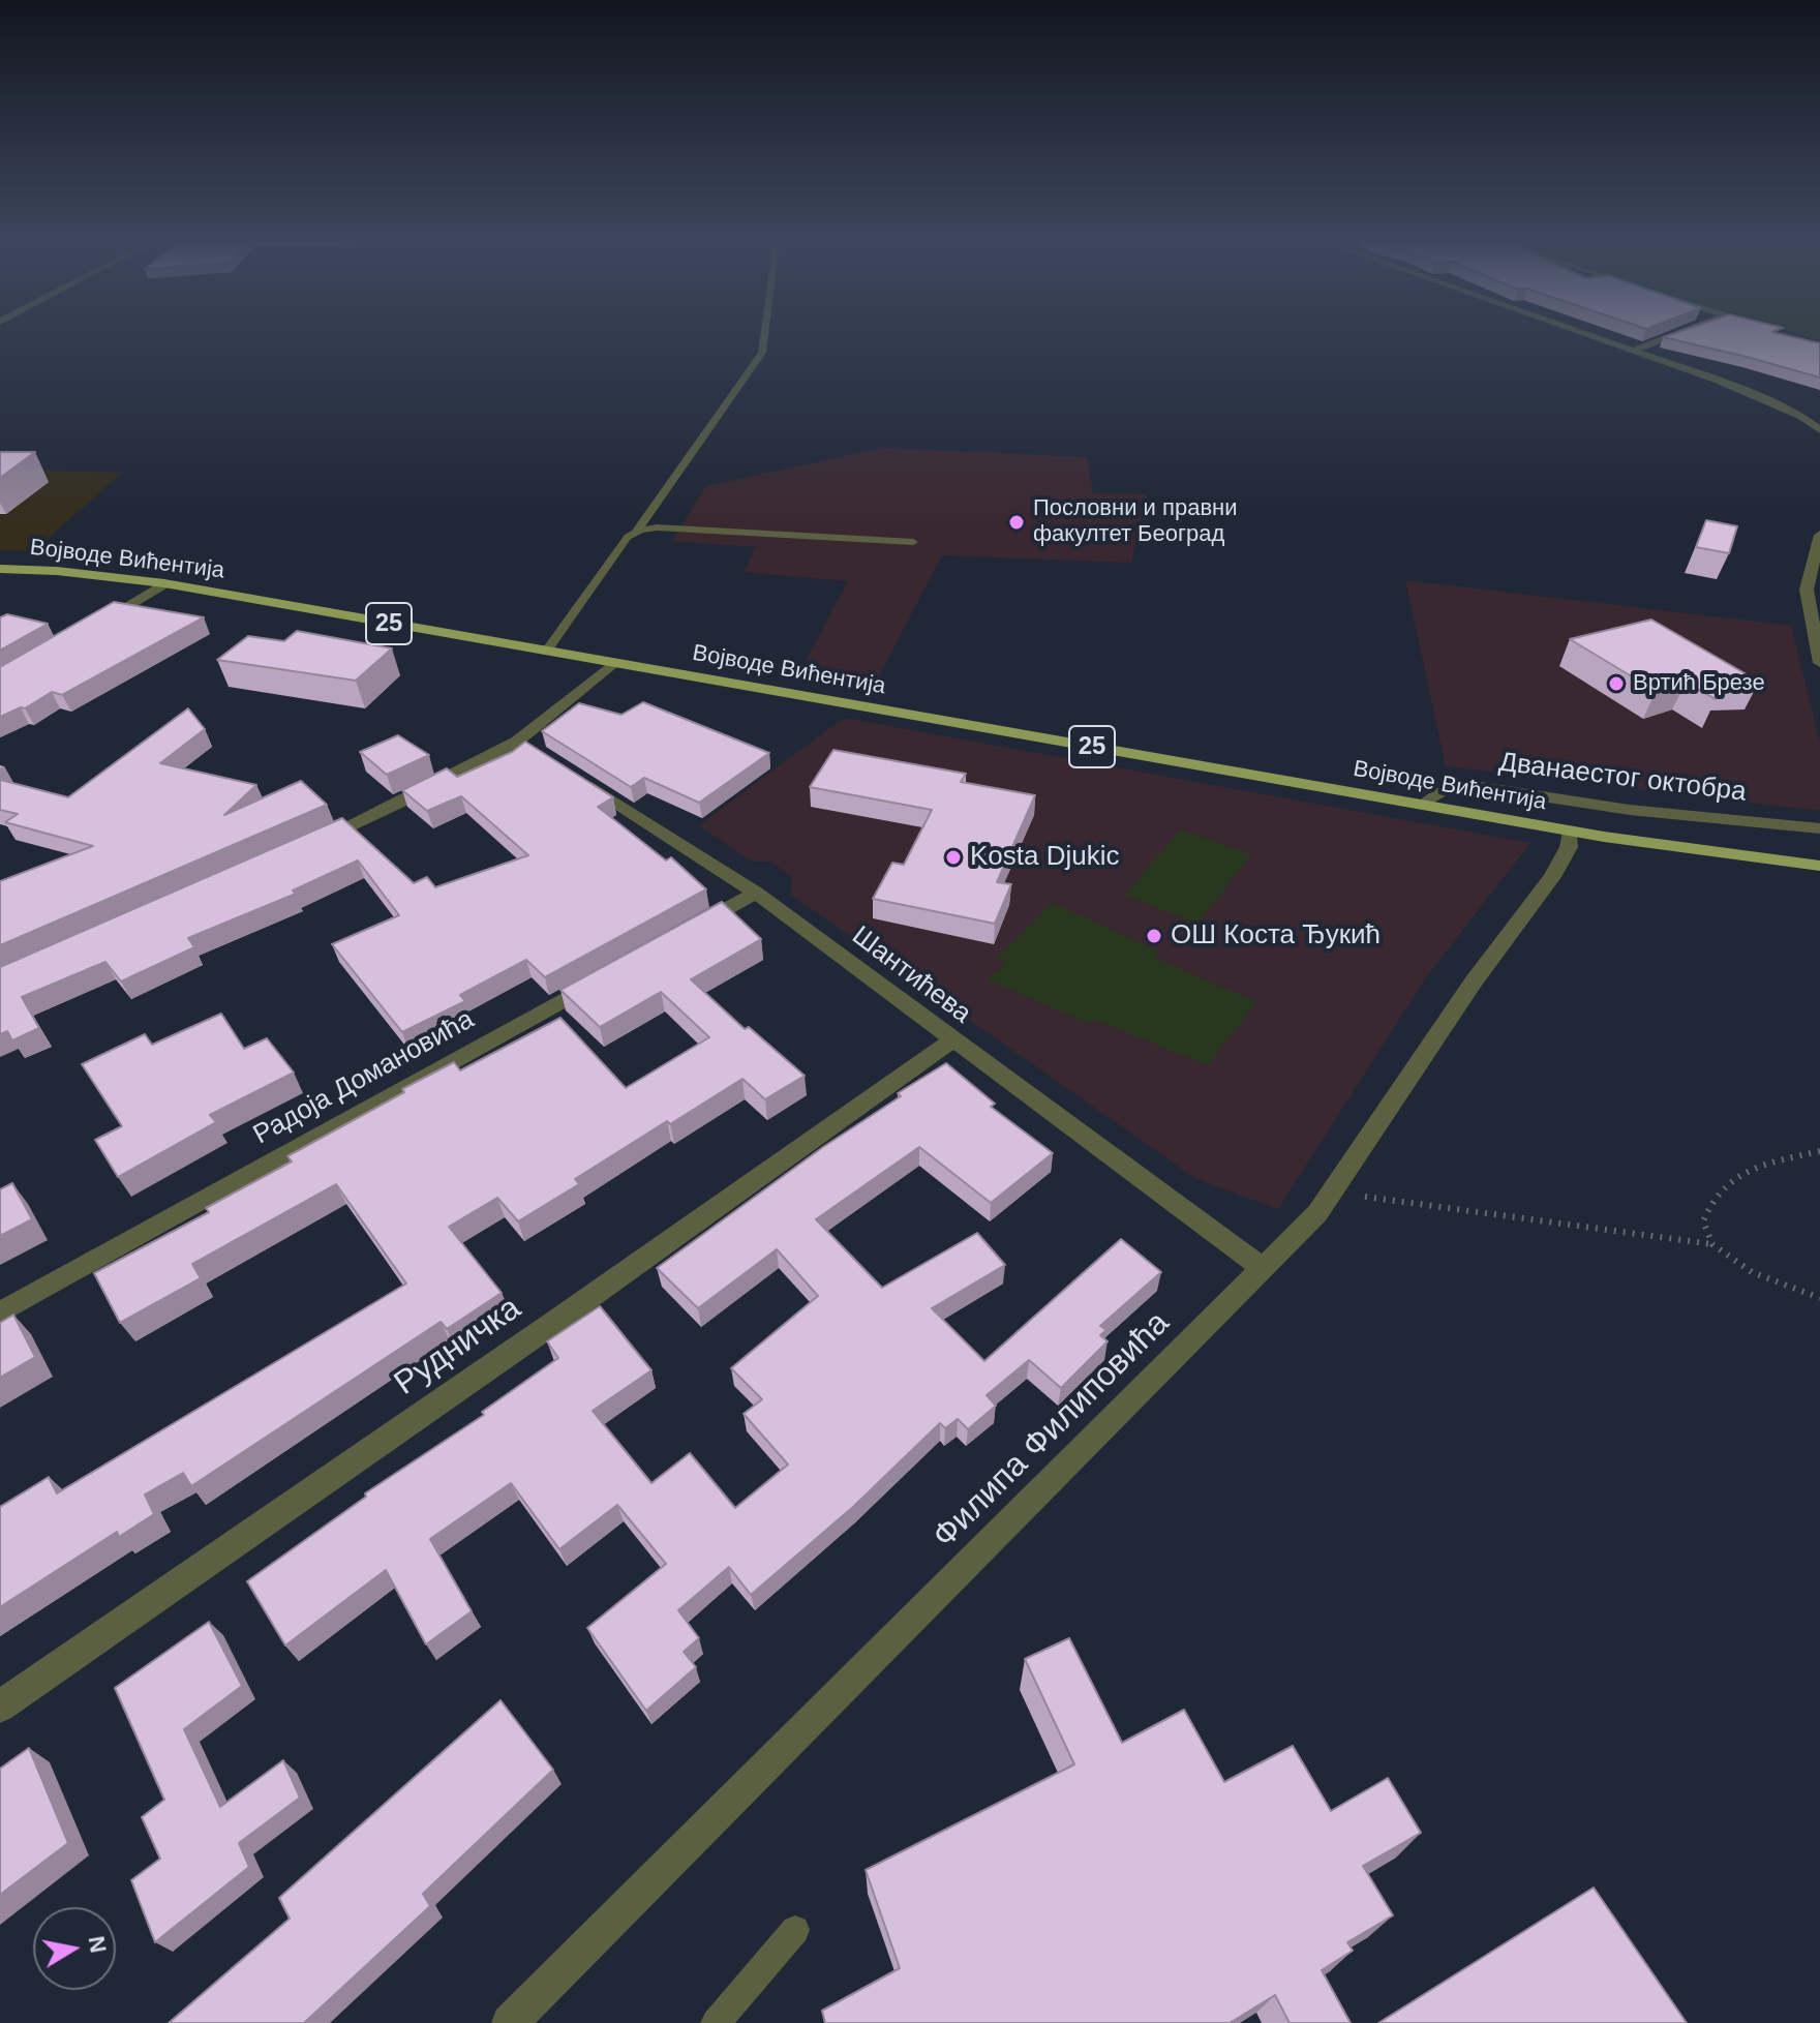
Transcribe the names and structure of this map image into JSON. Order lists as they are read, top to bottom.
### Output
{
  "streets": {
    "main road": ["Војводе Вићентија", "25"],
    "street": [
      "Дванаестог октобра",
      "Шантићева",
      "Радоја Домановића",
      "Рудничка",
      "Филипа Филиповића"
    ]
  },
  "crossings": [
    ["Војводе Вићентија", "25"],
    ["Војводе Вићентија", "Дванаестог октобра"],
    ["Војводе Вићентија", "Филипа Филиповића"],
    ["25", "Филипа Филиповића"],
    ["Шантићева", "Рудничка"],
    ["Шантићева", "Филипа Филиповића"]
  ],
  "places": [
    "Пословни и правни факултет Београд",
    "Вртић Брезе",
    "Kosta Djukic",
    "ОШ Коста Ђукић"
  ],
  "north": "right"
}
